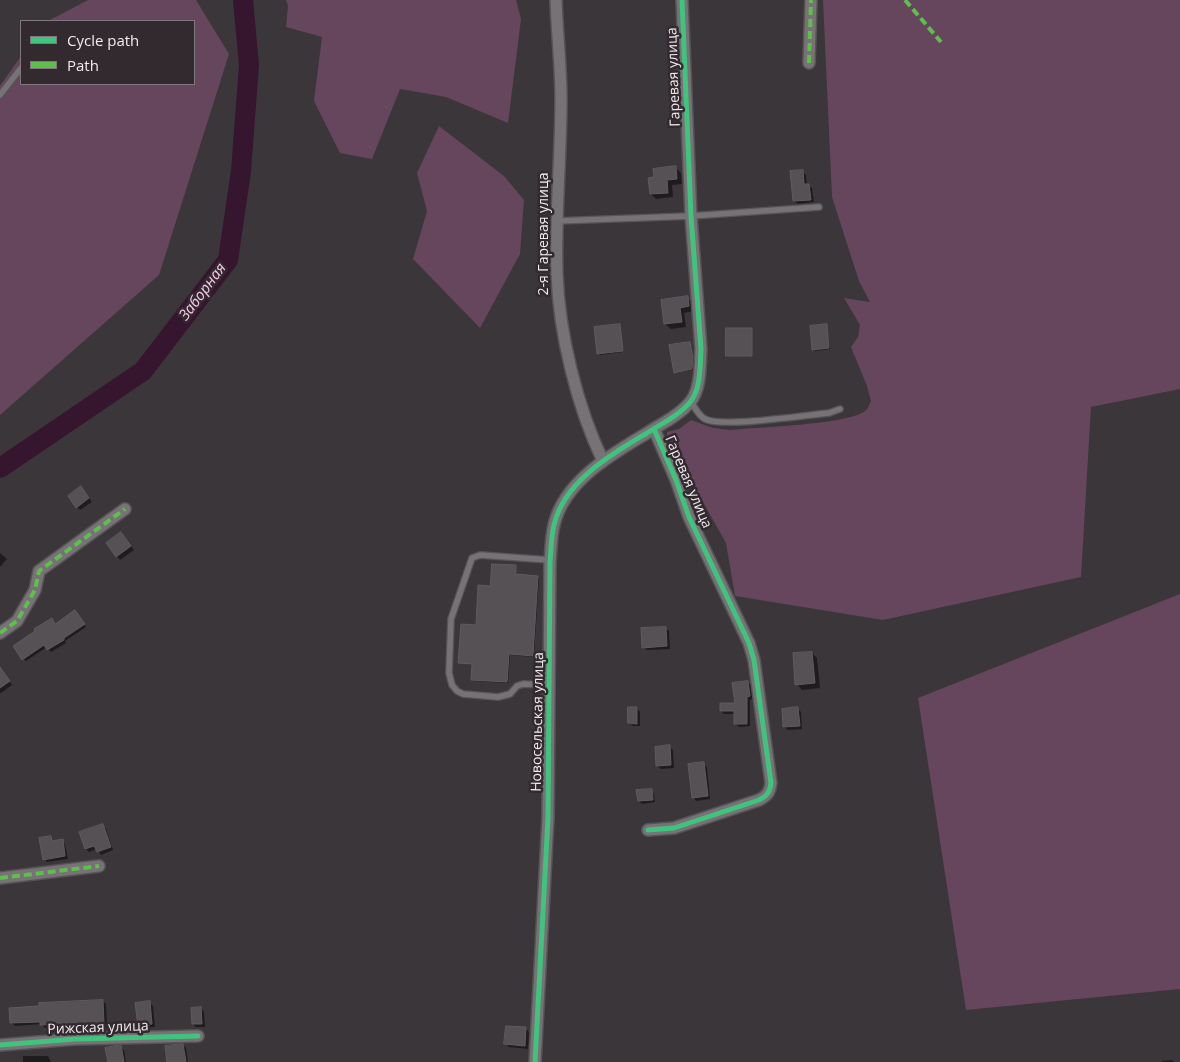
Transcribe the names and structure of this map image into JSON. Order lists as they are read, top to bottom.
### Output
{
  "streets": {
    "street": [
      "Гаревая улица",
      "2-я Гаревая улица",
      "Новосельская улица",
      "Рижская улица"
    ]
  },
  "crossings": [
    ["Гаревая улица", "Новосельская улица"],
    ["2-я Гаревая улица", "Новосельская улица"]
  ],
  "water": ["Заборная"],
  "legend": ["Cycle path", "Path"]
}
